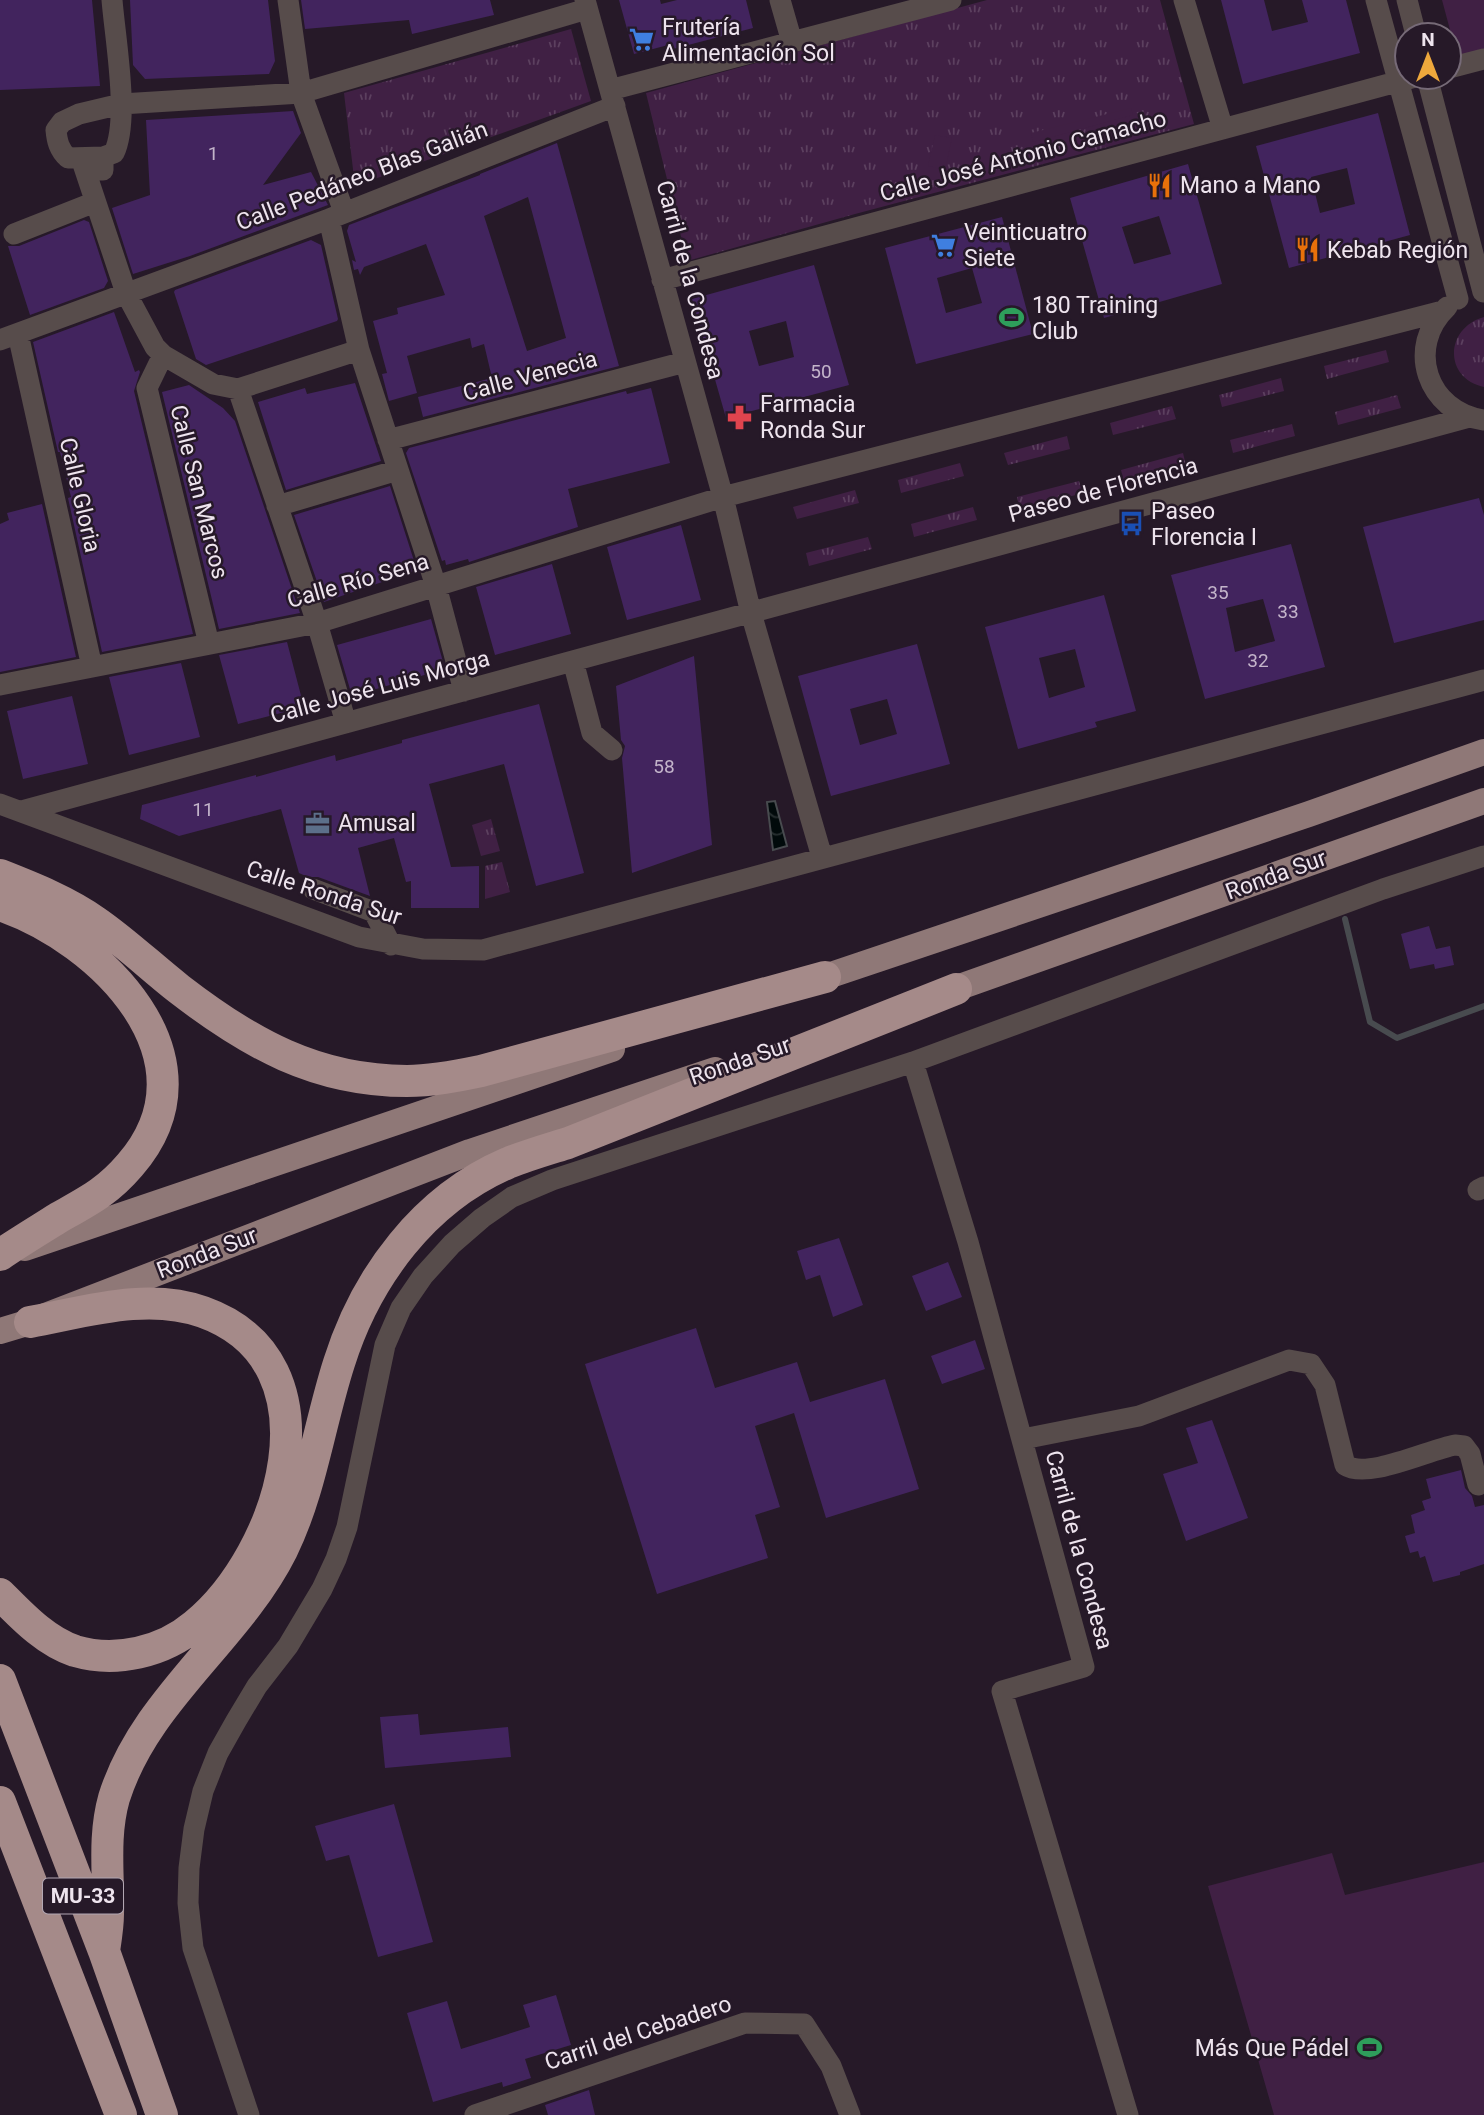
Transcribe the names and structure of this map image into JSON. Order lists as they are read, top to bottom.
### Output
{
  "streets": {
    "highway": ["MU-33"],
    "main road": ["Ronda Sur"],
    "street": [
      "Calle José Antonio Camacho",
      "Calle Pedáneo Blas Galián",
      "Carril de la Condesa",
      "Calle Venecia",
      "Paseo de Florencia",
      "Calle San Marcos",
      "Calle Gloria",
      "Calle Río Sena",
      "Calle José Luis Morga",
      "Calle Ronda Sur",
      "Carril del Cebadero"
    ]
  },
  "crossings": [
    ["Calle José Antonio Camacho", "Carril de la Condesa"],
    ["Calle Pedáneo Blas Galián", "Carril de la Condesa"],
    ["Calle Pedáneo Blas Galián", "Calle Gloria"],
    ["Carril de la Condesa", "Calle Venecia"],
    ["Carril de la Condesa", "Paseo de Florencia"],
    ["Carril de la Condesa", "Calle Río Sena"],
    ["Carril de la Condesa", "Calle José Luis Morga"],
    ["Carril de la Condesa", "Calle Ronda Sur"],
    ["Paseo de Florencia", "Calle José Luis Morga"],
    ["Calle San Marcos", "Calle Río Sena"],
    ["Calle Gloria", "Calle Río Sena"],
    ["Calle José Luis Morga", "Calle Ronda Sur"]
  ],
  "places": {
    "supermarket": ["Frutería Alimentación Sol", "Veinticuatro Siete"],
    "restaurant": ["Mano a Mano", "Kebab Región"],
    "sports": ["180 Training Club", "Más Que Pádel"],
    "pharmacy": ["Farmacia Ronda Sur"],
    "bus stop": ["Paseo Florencia I"],
    "office": ["Amusal"]
  },
  "house_numbers": [
    "1",
    "50",
    "35",
    "33",
    "32",
    "58",
    "11"
  ],
  "north": "top"
}
